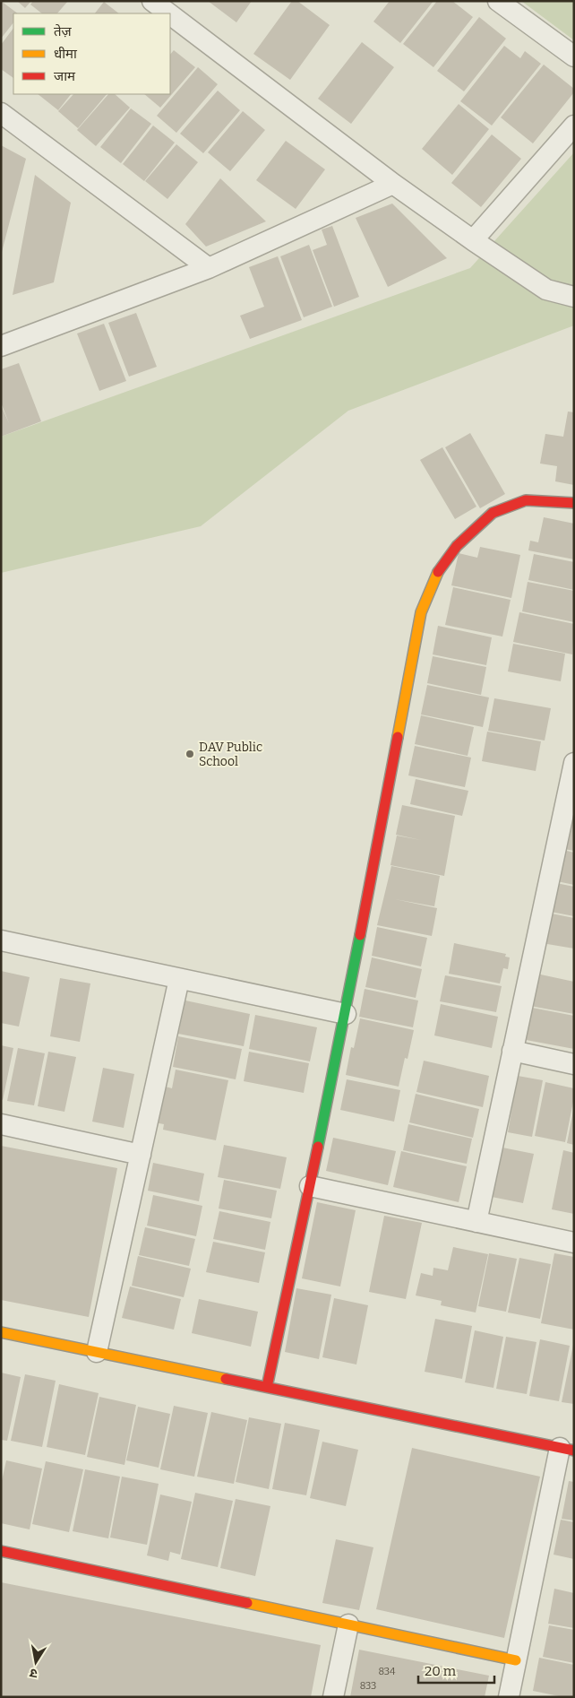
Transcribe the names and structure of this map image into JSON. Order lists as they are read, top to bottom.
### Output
{
  "places": ["DAV Public School"],
  "house_numbers": ["834", "833"],
  "legend": ["तेज़", "धीमा", "जाम"],
  "scale_bar": "20 m",
  "north": "bottom"
}
